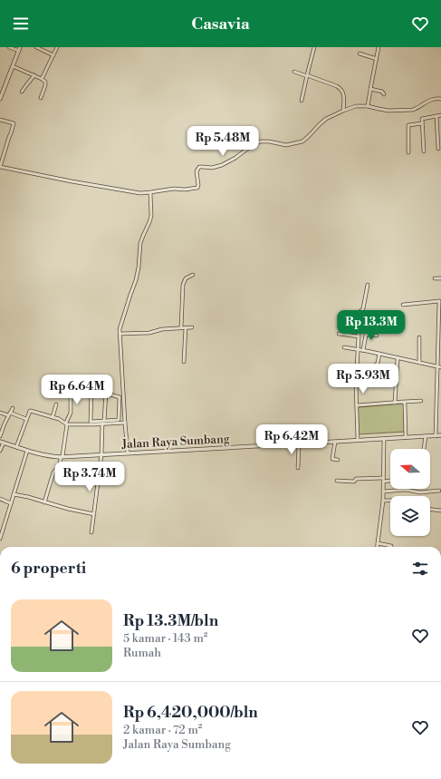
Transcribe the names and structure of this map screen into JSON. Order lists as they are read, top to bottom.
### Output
{
  "streets": {
    "street": ["Jalan Raya Sumbang"]
  },
  "north": "left",
  "page": {
    "header": "Casavia",
    "price": [
      "Rp 5.48M",
      "Rp 13.3M",
      "Rp 5.93M",
      "Rp 6.64M",
      "Rp 6.42M",
      "Rp 3.74M"
    ],
    "heading": "6 properti",
    "list": [
      {
        "name": "Rp 13.3M/bln",
        "note": "5 kamar · 143 m² · Rumah"
      },
      {
        "name": "Rp 6,420,000/bln",
        "note": "2 kamar · 72 m² · Jalan Raya Sumbang"
      }
    ]
  }
}
